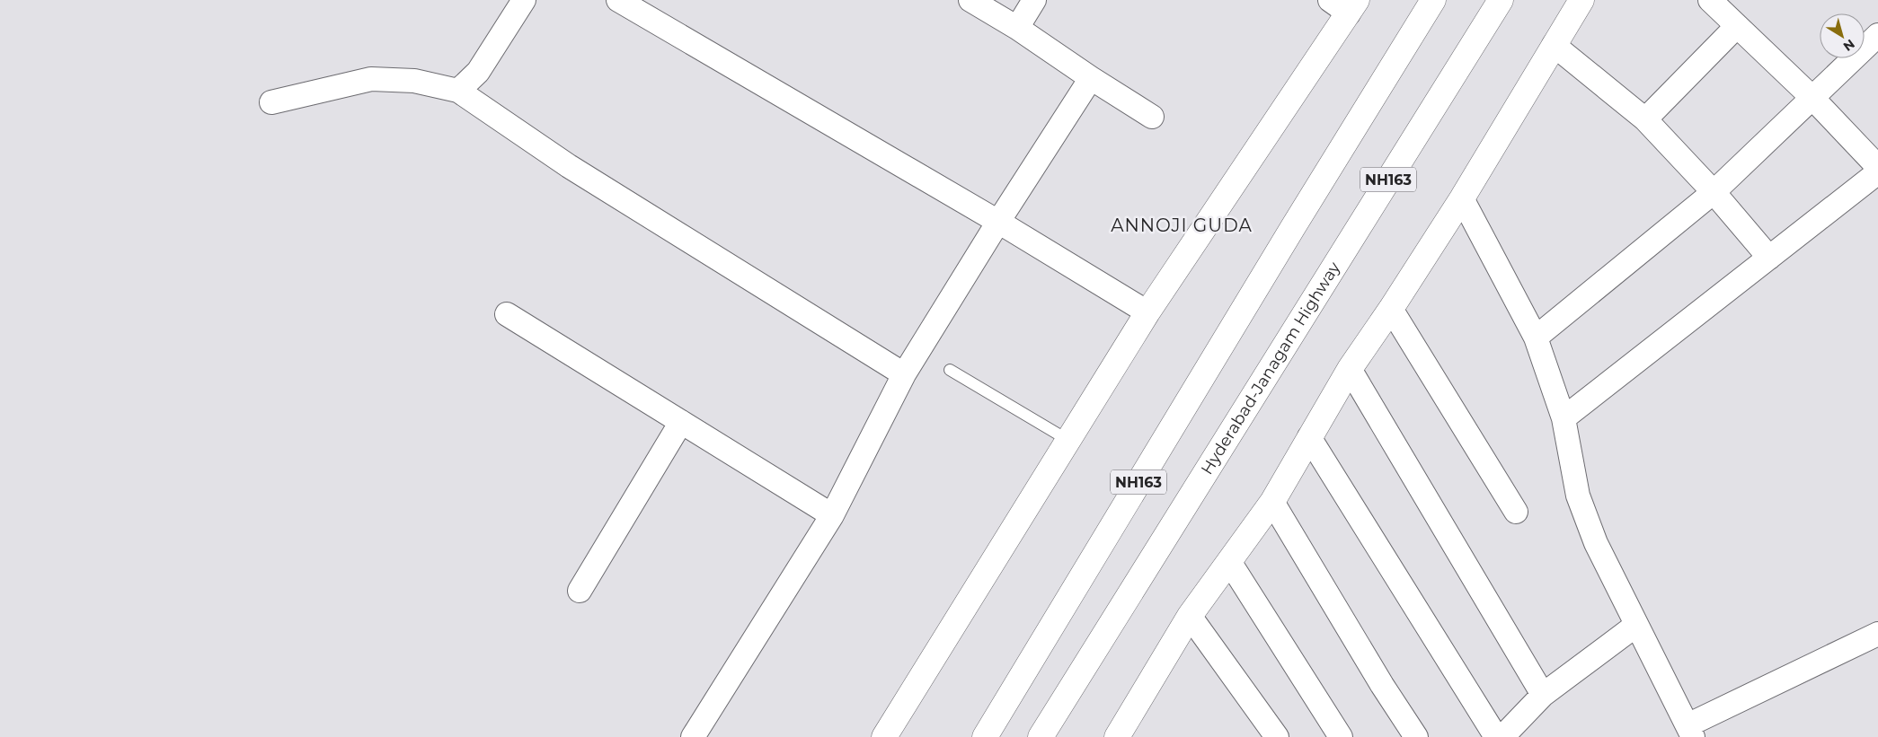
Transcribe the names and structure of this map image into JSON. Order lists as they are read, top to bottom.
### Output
{
  "streets": {
    "main road": ["NH163", "Hyderabad-Janagam Highway"]
  },
  "districts": ["ANNOJI GUDA"],
  "north": "bottom right"
}
